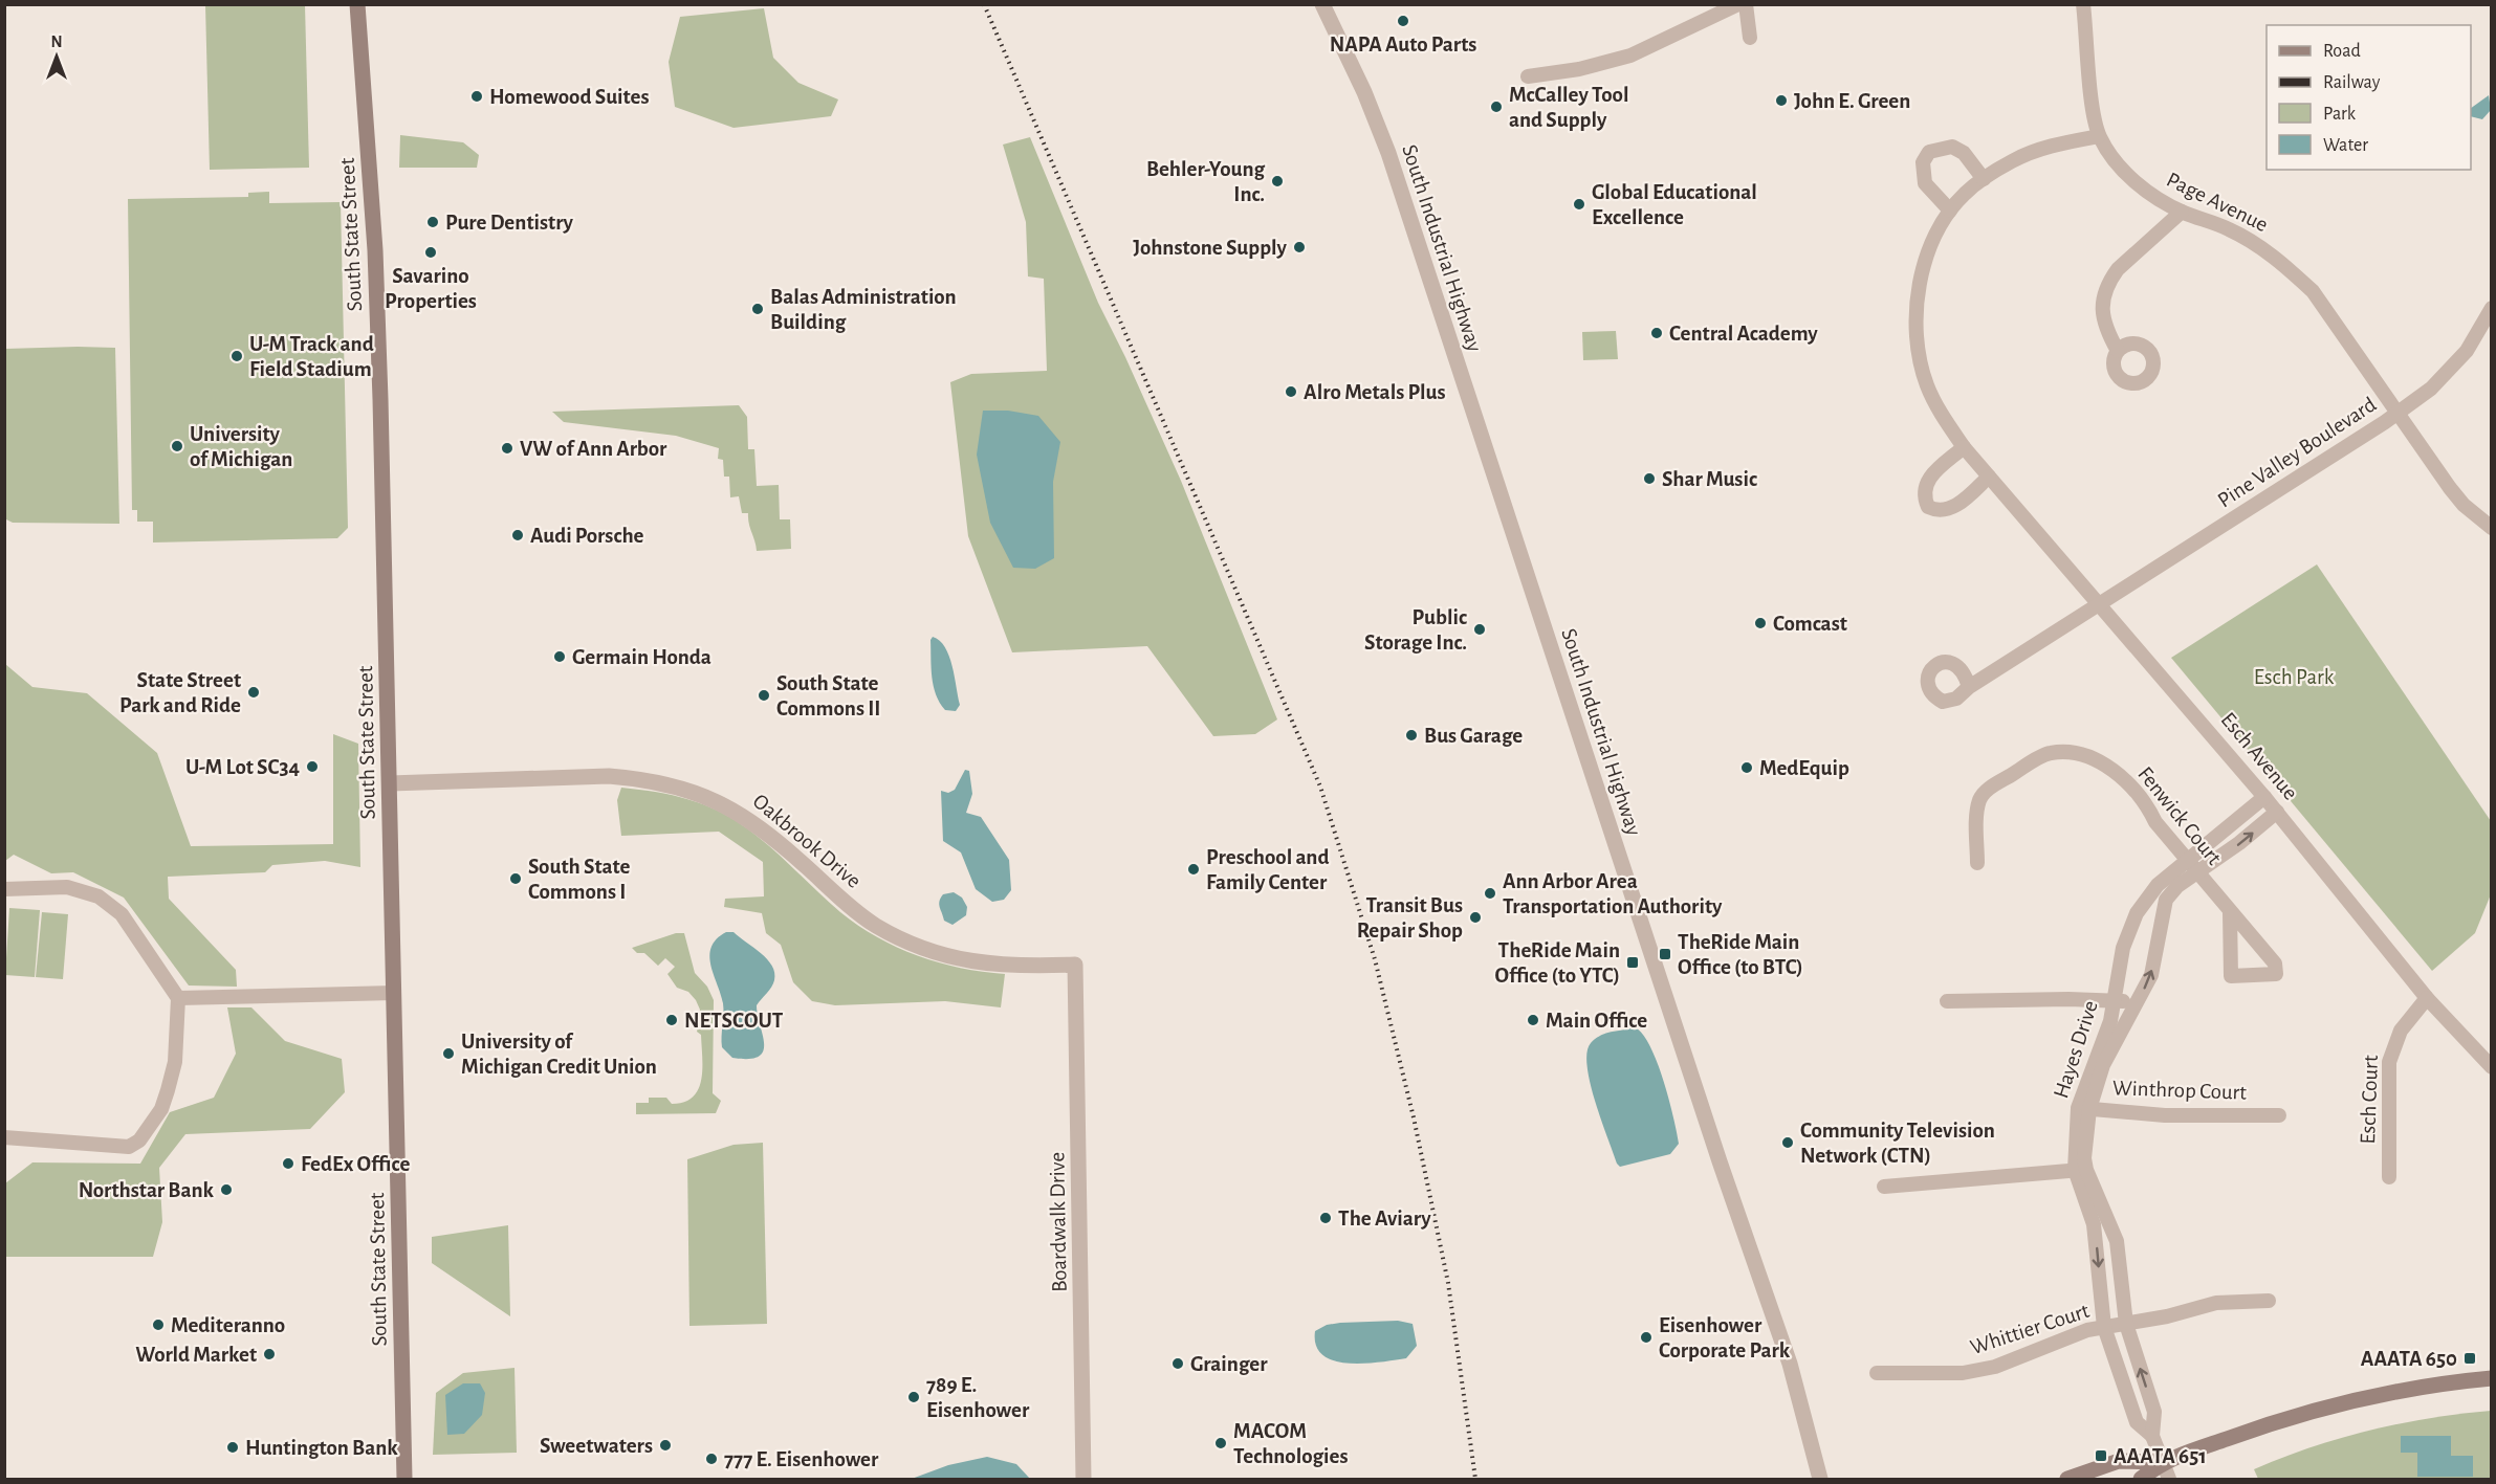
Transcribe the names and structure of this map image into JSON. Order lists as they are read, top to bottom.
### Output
{
  "streets": {
    "main road": ["South State Street"],
    "street": [
      "Page Avenue",
      "South Industrial Highway",
      "Pine Valley Boulevard",
      "Esch Avenue",
      "Fenwick Court",
      "Oakbrook Drive",
      "Hayes Drive",
      "Winthrop Court",
      "Esch Court",
      "Boardwalk Drive",
      "Whittier Court"
    ]
  },
  "crossings": [
    ["Page Avenue", "Pine Valley Boulevard"],
    ["Page Avenue", "Esch Avenue"],
    ["South State Street", "Oakbrook Drive"],
    ["Pine Valley Boulevard", "Esch Avenue"],
    ["Esch Avenue", "Hayes Drive"],
    ["Esch Avenue", "Esch Court"],
    ["Fenwick Court", "Hayes Drive"],
    ["Oakbrook Drive", "Boardwalk Drive"],
    ["Hayes Drive", "Winthrop Court"],
    ["Hayes Drive", "Whittier Court"]
  ],
  "parks": ["Esch Park"],
  "places": {
    "other": [
      "NAPA Auto Parts",
      "Homewood Suites",
      "John E. Green",
      "McCalley Tool and Supply",
      "Behler-Young Inc.",
      "Global Educational Excellence",
      "Pure Dentistry",
      "Johnstone Supply",
      "Savarino Properties",
      "Balas Administration Building",
      "Central Academy",
      "U-M Track and Field Stadium",
      "Alro Metals Plus",
      "University of Michigan",
      "VW of Ann Arbor",
      "Shar Music",
      "Audi Porsche",
      "Comcast",
      "Public Storage Inc.",
      "Germain Honda",
      "State Street Park and Ride",
      "South State Commons II",
      "Bus Garage",
      "U-M Lot SC34",
      "MedEquip",
      "Preschool and Family Center",
      "South State Commons I",
      "Ann Arbor Area Transportation Authority",
      "Transit Bus Repair Shop",
      "NETSCOUT",
      "Main Office",
      "University of Michigan Credit Union",
      "Community Television Network (CTN)",
      "FedEx Office",
      "Northstar Bank",
      "The Aviary",
      "Mediteranno",
      "Eisenhower Corporate Park",
      "World Market",
      "Grainger",
      "789 E. Eisenhower",
      "MACOM Technologies",
      "Sweetwaters",
      "Huntington Bank",
      "777 E. Eisenhower"
    ],
    "transit": [
      "TheRide Main Office (to BTC)",
      "TheRide Main Office (to YTC)",
      "AAATA 650",
      "AAATA 651"
    ]
  },
  "legend": [
    "Road",
    "Railway",
    "Park",
    "Water"
  ],
  "north": "top"
}
